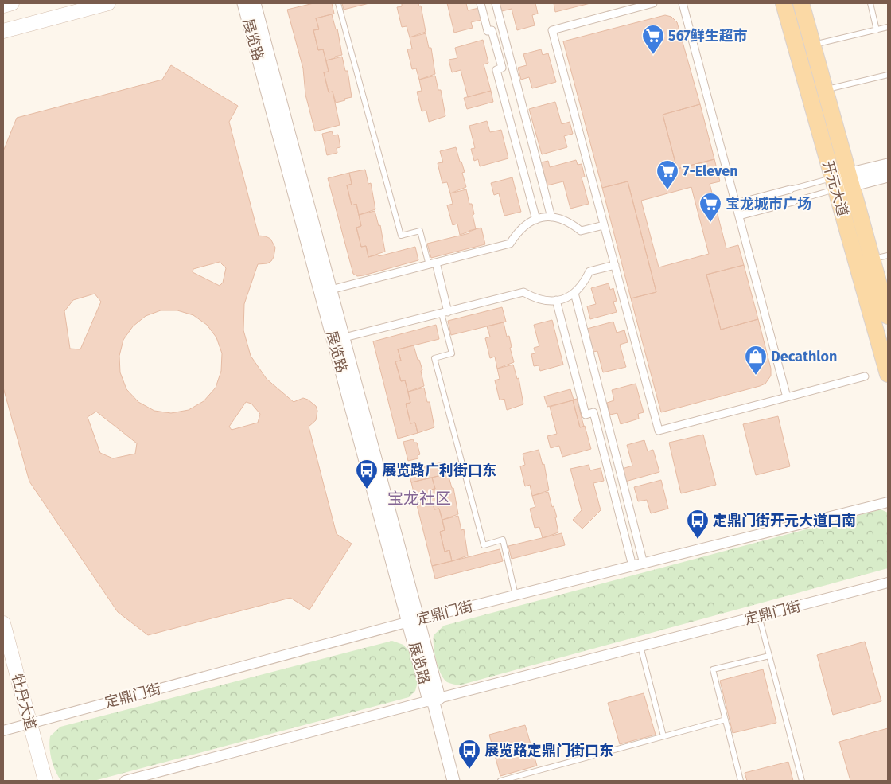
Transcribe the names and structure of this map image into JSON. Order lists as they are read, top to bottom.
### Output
{
  "streets": {
    "main road": ["开元大道", "牡丹大道"],
    "street": ["展览路", "定鼎门街"]
  },
  "crossings": [
    ["展览路", "定鼎门街"],
    ["定鼎门街", "牡丹大道"]
  ],
  "districts": ["宝龙社区"],
  "places": {
    "supermarket": ["567鲜生超市", "7-Eleven", "宝龙城市广场"],
    "shop": ["Decathlon"],
    "bus stop": ["展览路广利街口东", "定鼎门街开元大道口南", "展览路定鼎门街口东"]
  }
}
